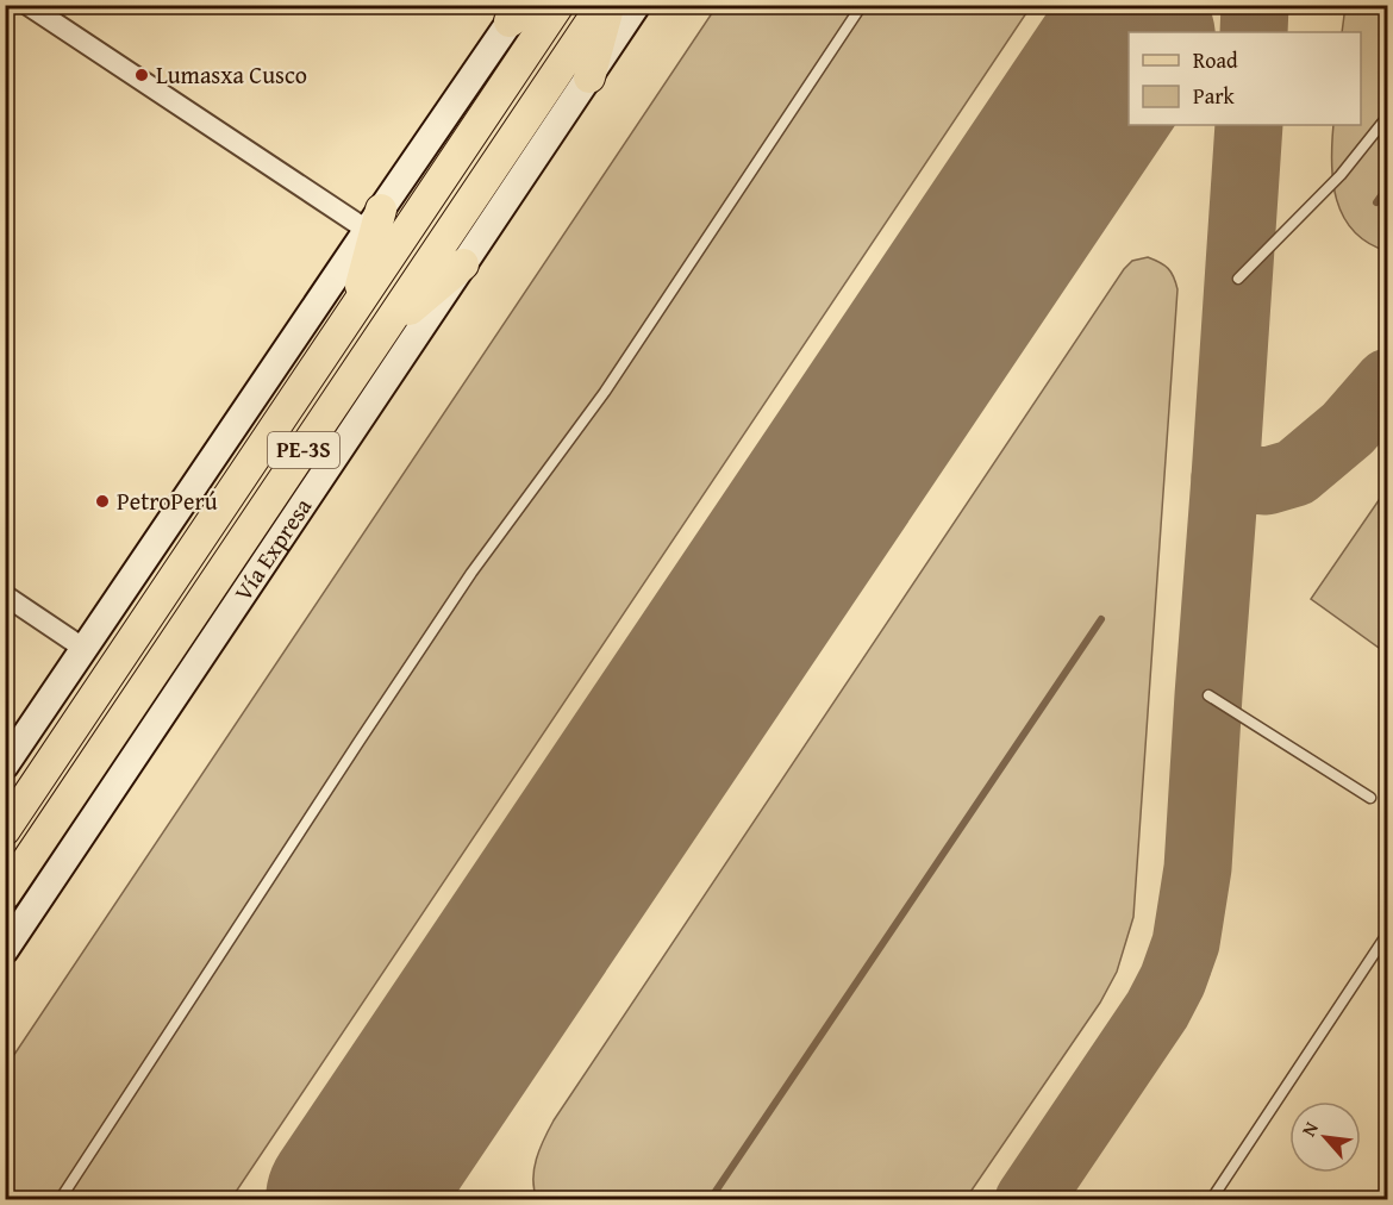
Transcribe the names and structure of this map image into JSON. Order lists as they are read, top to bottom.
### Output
{
  "streets": {
    "main road": ["PE-3S", "Vía Expresa"]
  },
  "places": ["Lumasxa Cusco", "PetroPerú"],
  "legend": ["Road", "Park"],
  "north": "top left"
}
